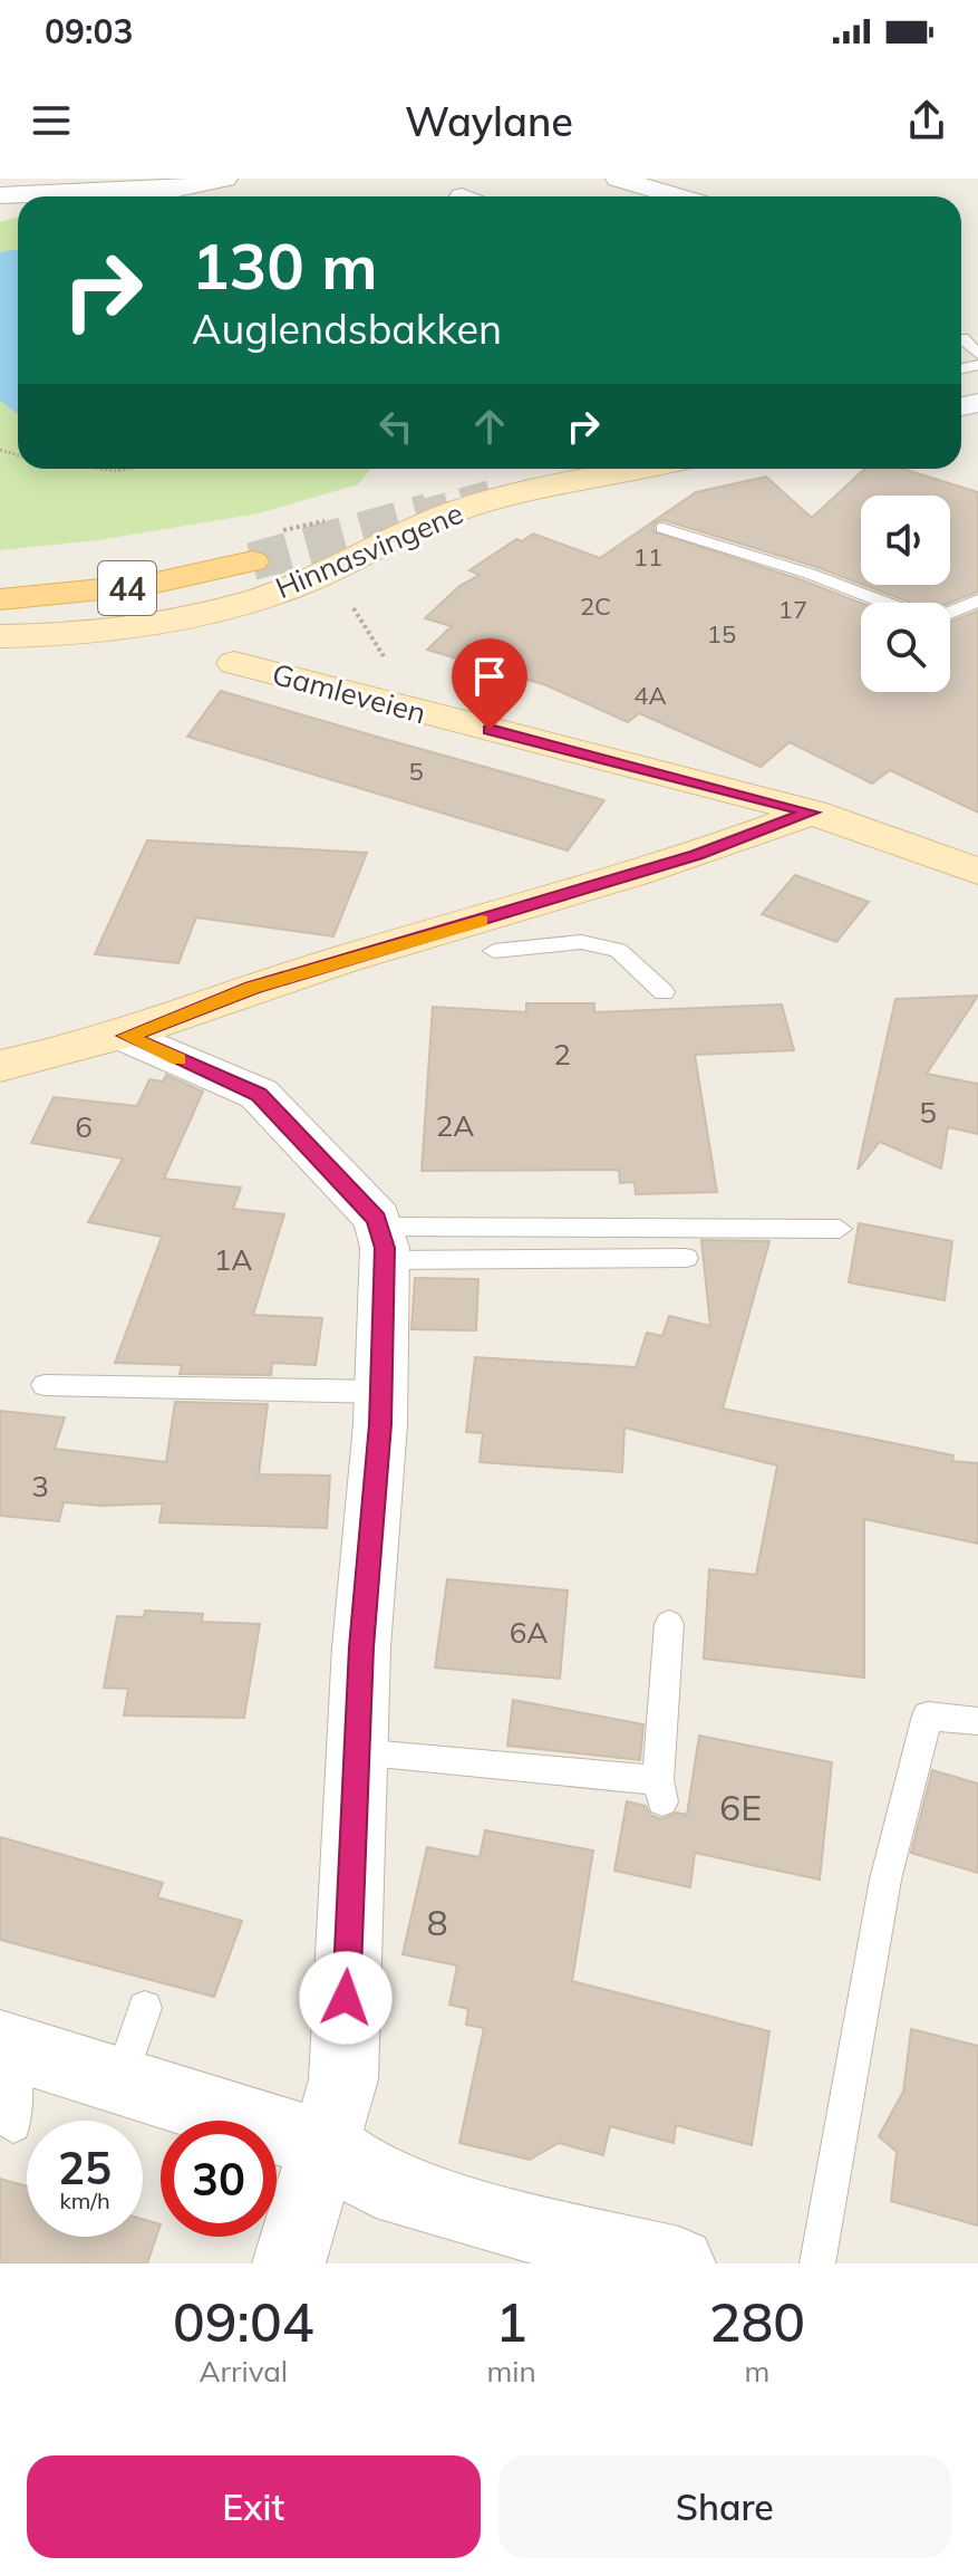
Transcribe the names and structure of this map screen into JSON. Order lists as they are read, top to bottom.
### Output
{
  "streets": {
    "main road": ["Hinnasvingene", "44"],
    "street": ["Gamleveien"]
  },
  "house_numbers": [
    "11",
    "2C",
    "17",
    "15",
    "4A",
    "5",
    "2",
    "5",
    "2A",
    "6",
    "1A",
    "3",
    "6A",
    "6E",
    "8"
  ],
  "page": {
    "status": "09:03",
    "header": "Waylane",
    "turn": ["130 m", "Auglendsbakken"],
    "speed": "25 km/h",
    "limit": "30",
    "eta": [
      "09:04",
      "Arrival",
      "1",
      "min",
      "280",
      "m"
    ],
    "buttons": ["Exit", "Share"]
  }
}
